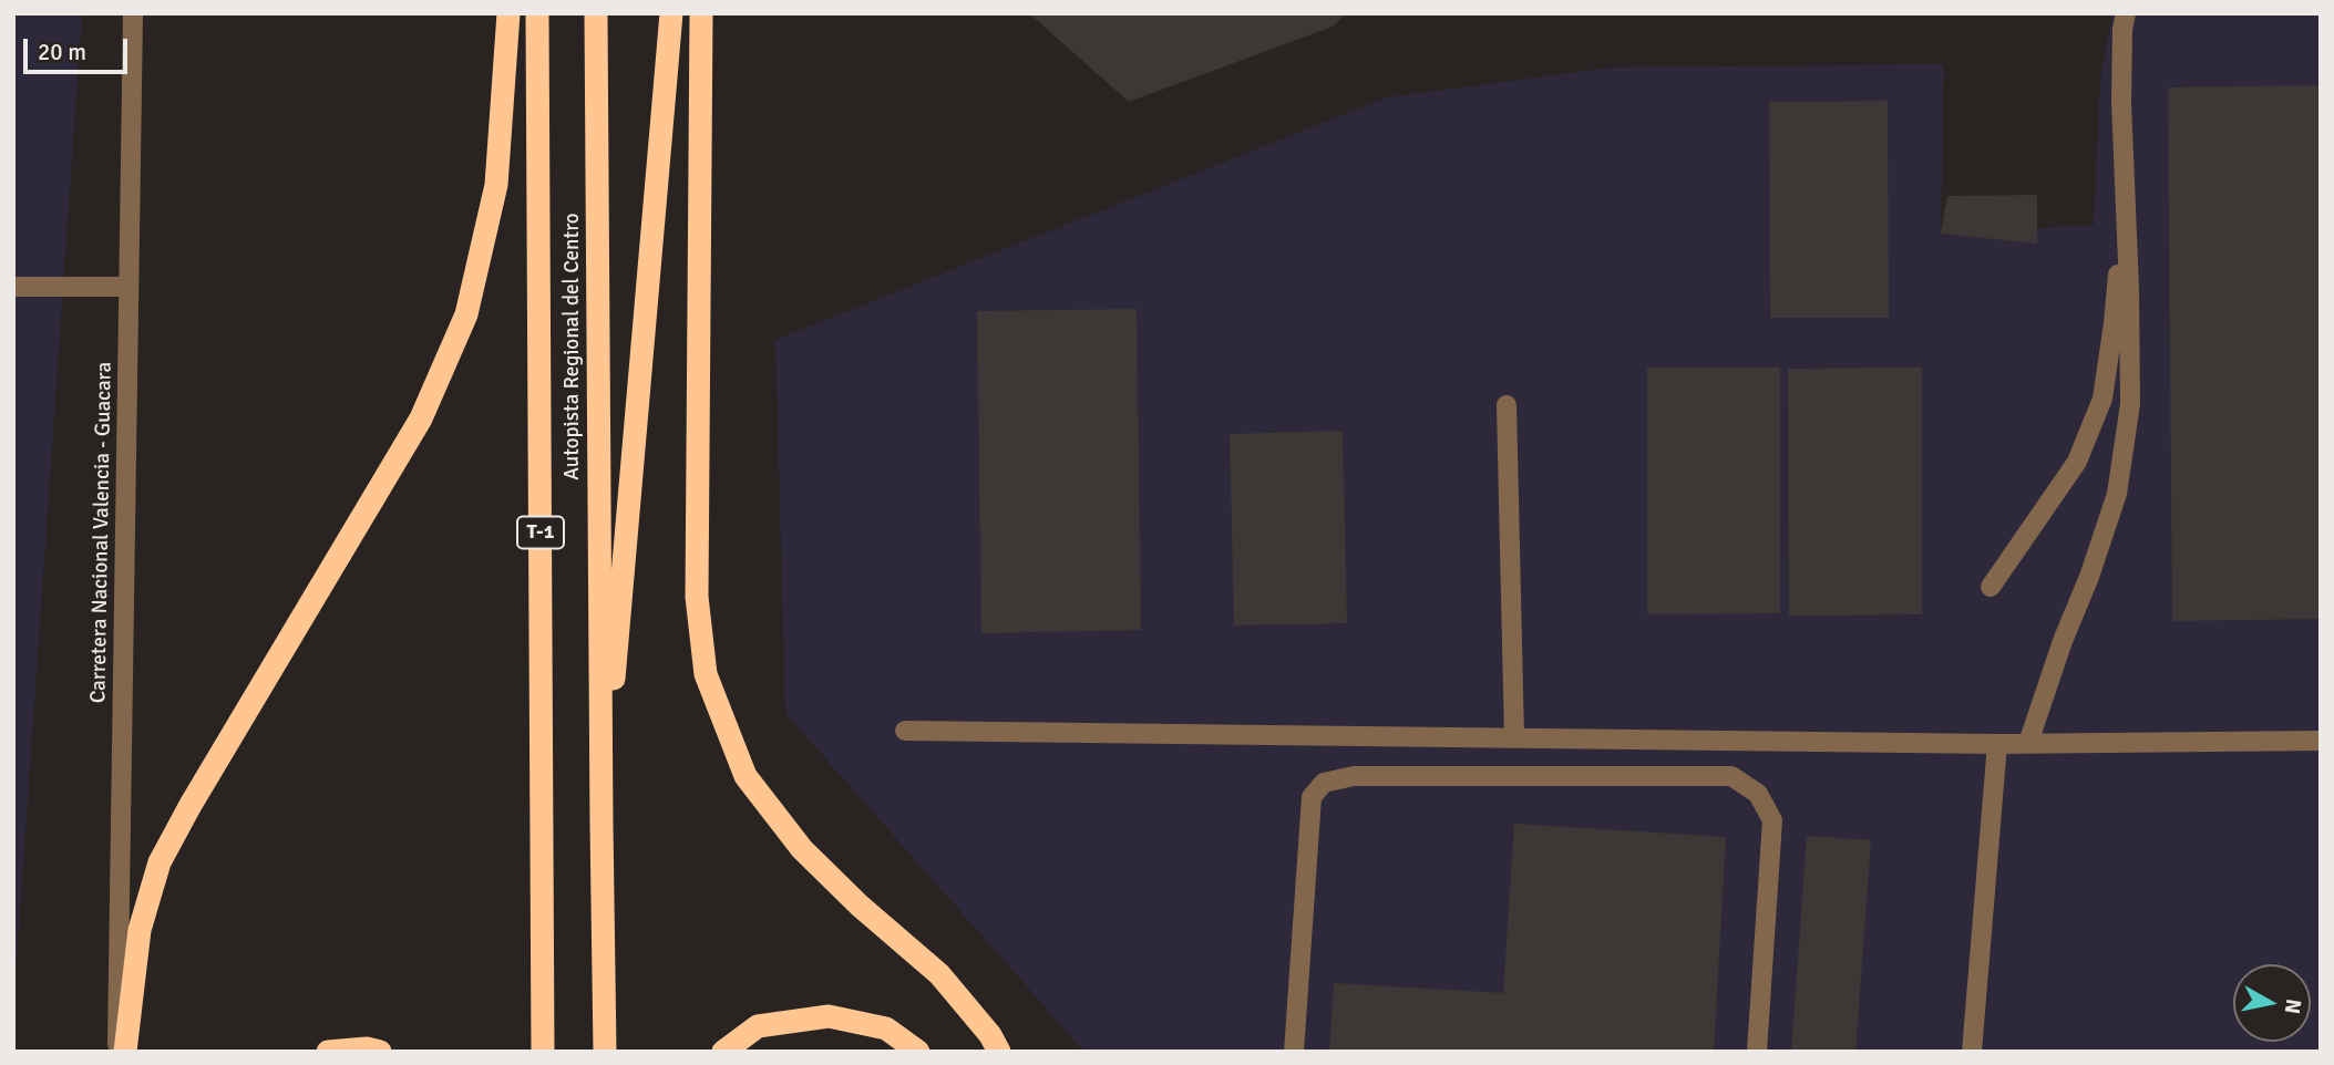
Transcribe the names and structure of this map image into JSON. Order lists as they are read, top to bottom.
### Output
{
  "streets": {
    "highway": ["Autopista Regional del Centro", "T-1"],
    "street": ["Carretera Nacional Valencia - Guacara"]
  },
  "scale_bar": "20 m",
  "north": "right"
}
